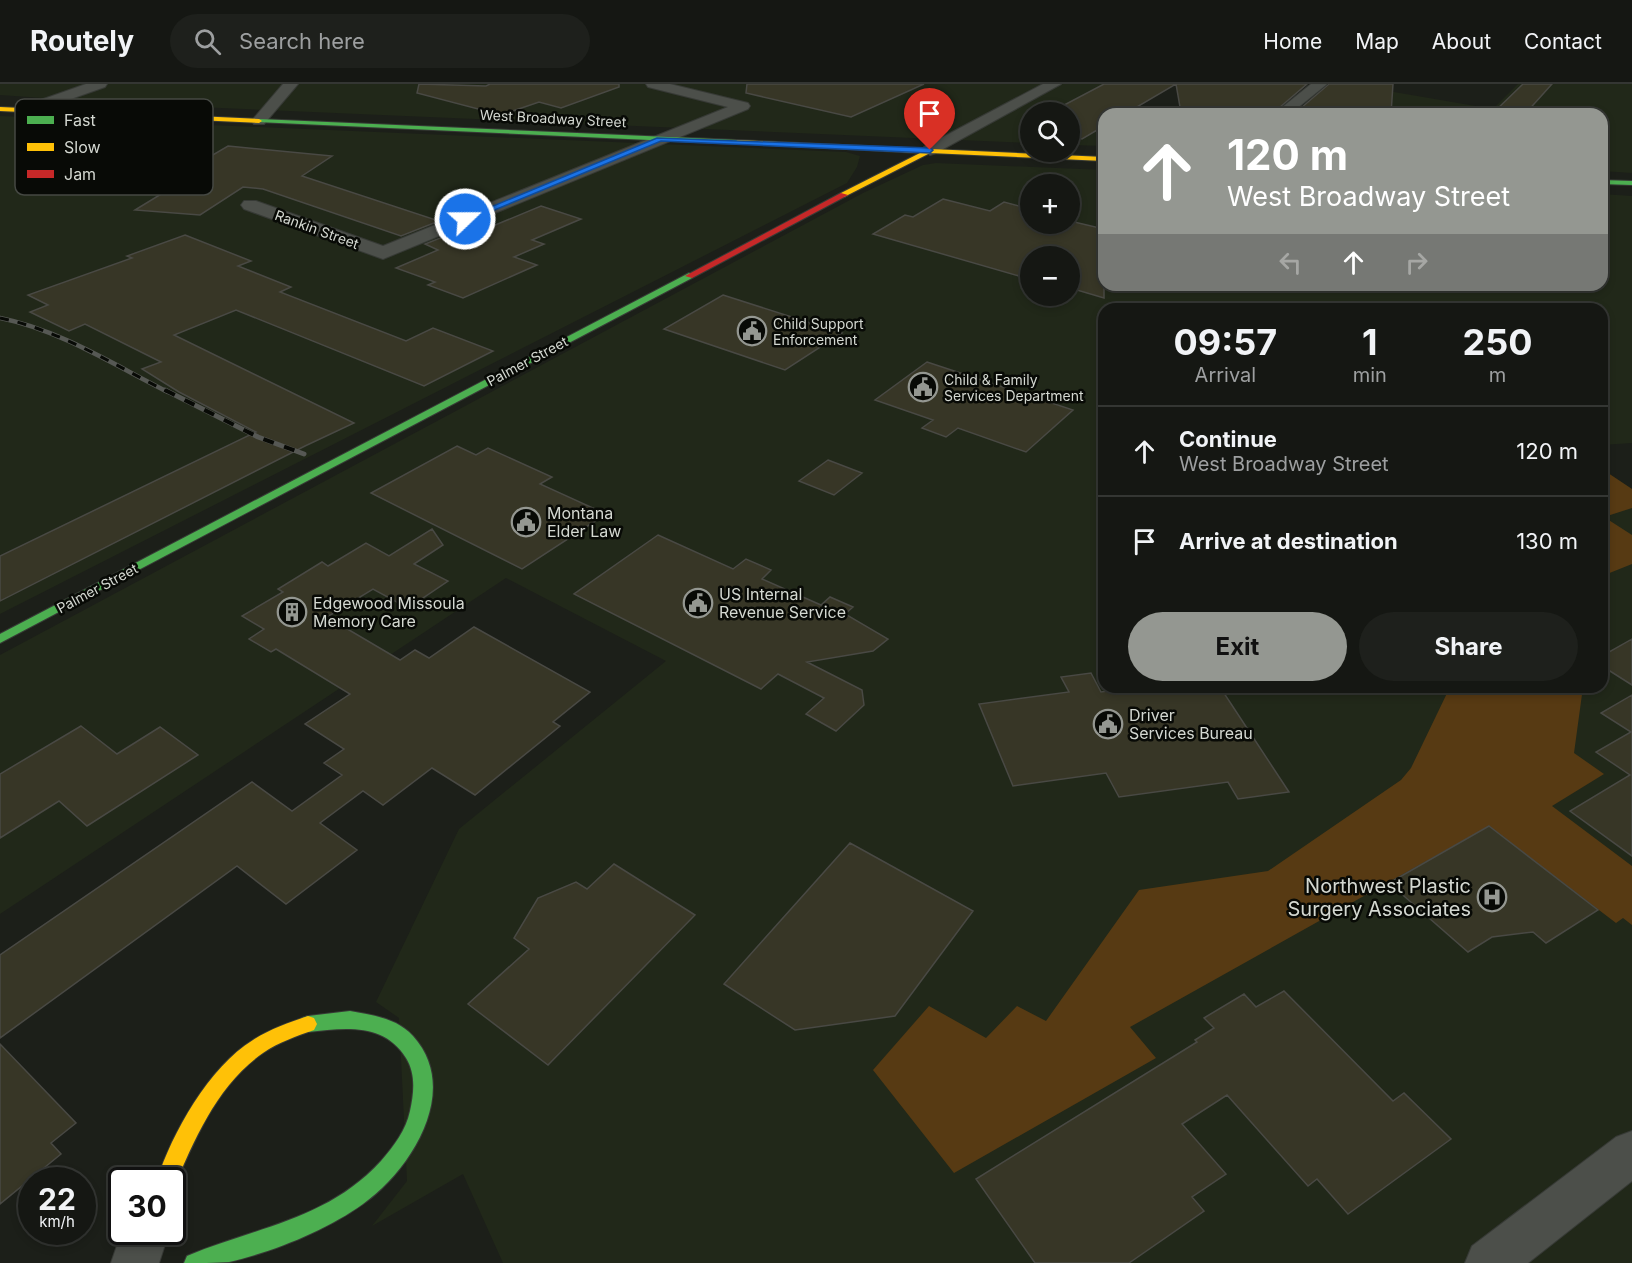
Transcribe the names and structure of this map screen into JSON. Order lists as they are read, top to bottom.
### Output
{
  "streets": {
    "main road": ["West Broadway Street", "Palmer Street"],
    "street": ["Rankin Street"]
  },
  "crossings": [
    ["West Broadway Street", "Rankin Street"],
    ["West Broadway Street", "Palmer Street"]
  ],
  "places": {
    "public building": [
      "Child Support Enforcement",
      "Child & Family Services Department",
      "Montana Elder Law",
      "US Internal Revenue Service",
      "Driver Services Bureau"
    ],
    "building": ["Edgewood Missoula Memory Care"],
    "hospital": ["Northwest Plastic Surgery Associates"]
  },
  "legend": ["Fast", "Slow", "Jam"],
  "page": {
    "header": "Routely",
    "search": "Search here",
    "nav": [
      "Home",
      "Map",
      "About",
      "Contact"
    ],
    "map_buttons": ["+", "−"],
    "turn": ["120 m", "West Broadway Street"],
    "eta": [
      "09:57",
      "Arrival",
      "1",
      "min",
      "250",
      "m"
    ],
    "list": [
      {
        "name": "Continue",
        "note": "West Broadway Street",
        "value": "120 m"
      },
      {
        "name": "Arrive at destination",
        "value": "130 m"
      }
    ],
    "buttons": ["Exit", "Share"],
    "speed": "22 km/h",
    "limit": "30"
  }
}
